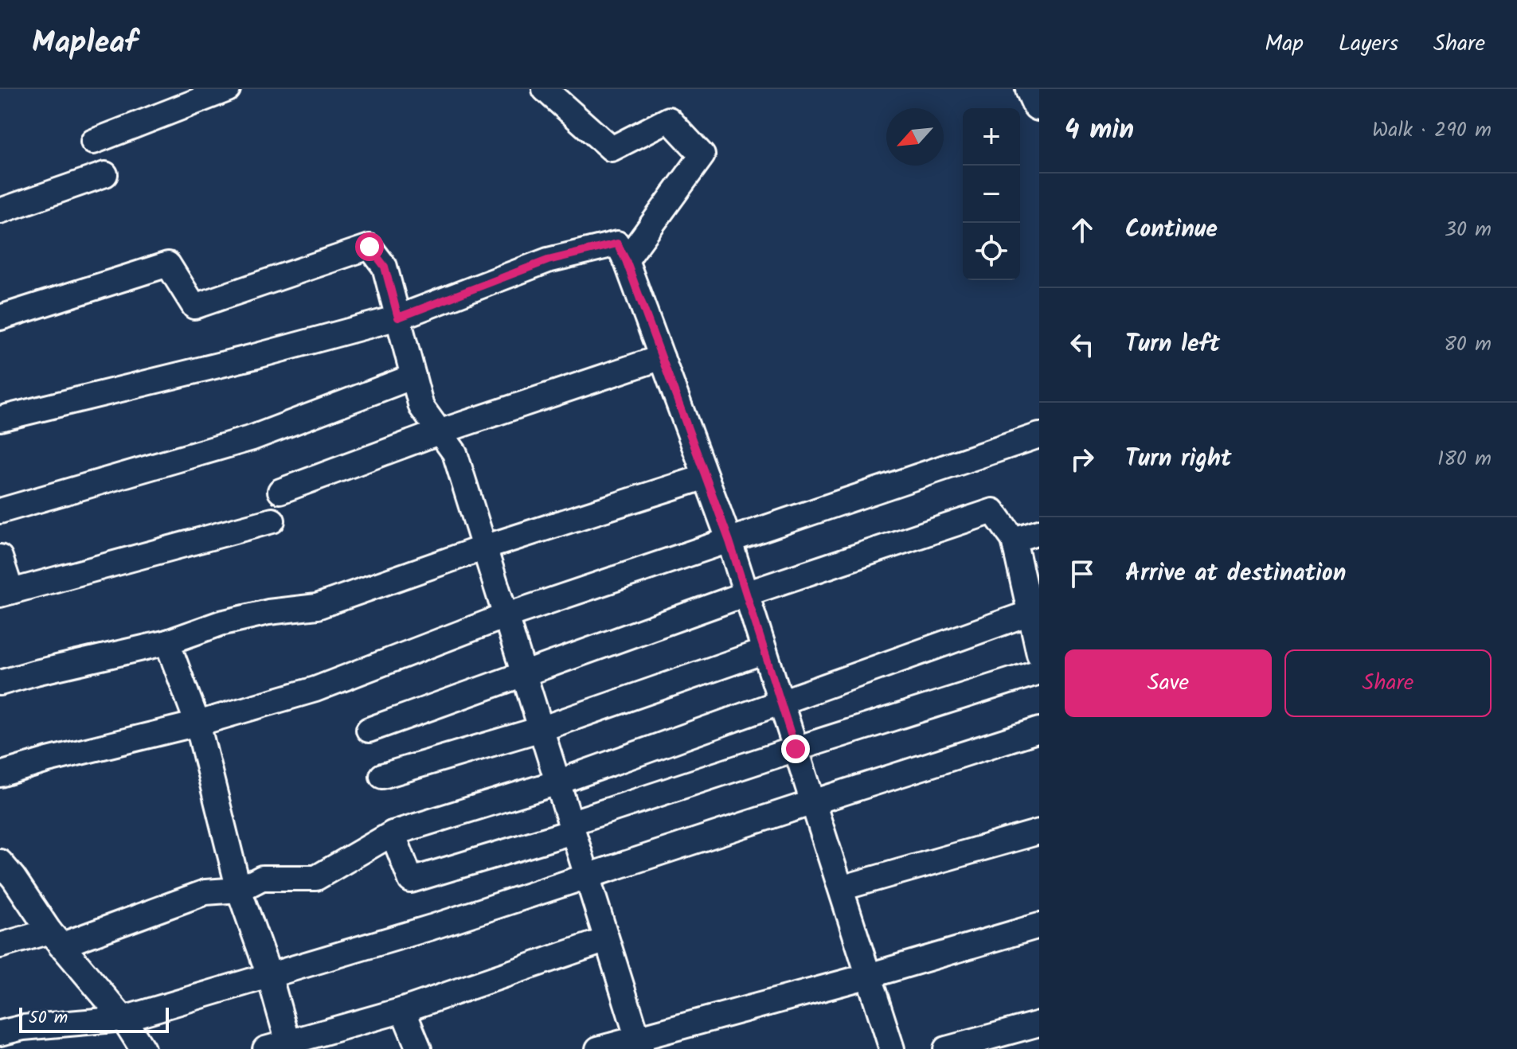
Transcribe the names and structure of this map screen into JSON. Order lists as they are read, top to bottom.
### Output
{
  "scale_bar": "50 m",
  "north": "bottom left",
  "page": {
    "header": "Mapleaf",
    "nav": ["Map", "Layers", "Share"],
    "heading": ["4 min", "Walk · 290 m"],
    "map_buttons": ["+", "−"],
    "list": [
      ["Continue", "30 m"],
      ["Turn left", "80 m"],
      ["Turn right", "180 m"],
      "Arrive at destination"
    ],
    "buttons": ["Save", "Share"],
    "scale": "50 m"
  }
}
